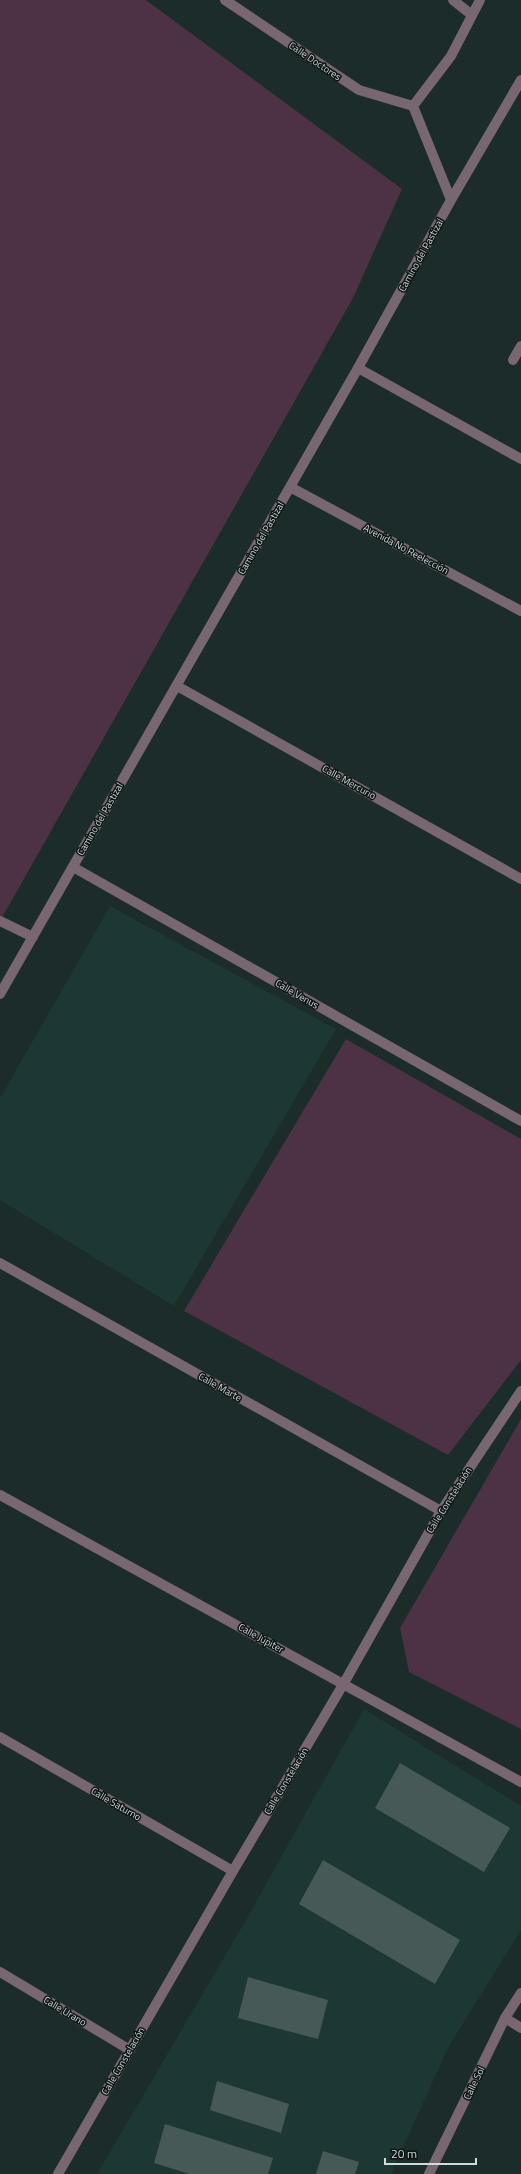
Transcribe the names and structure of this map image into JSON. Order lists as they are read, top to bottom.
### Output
{
  "streets": {
    "street": [
      "Calle Doctores",
      "Camino del Pastizal",
      "Avenida No Reelección",
      "Calle Mercurio",
      "Calle Venus",
      "Calle Marte",
      "Calle Constelación",
      "Calle Júpiter",
      "Calle Saturno",
      "Calle Urano",
      "Calle Sol"
    ]
  },
  "crossings": [
    ["Camino del Pastizal", "Avenida No Reelección"],
    ["Camino del Pastizal", "Calle Mercurio"],
    ["Camino del Pastizal", "Calle Venus"],
    ["Calle Marte", "Calle Constelación"],
    ["Calle Constelación", "Calle Júpiter"],
    ["Calle Constelación", "Calle Saturno"],
    ["Calle Constelación", "Calle Urano"]
  ],
  "scale_bar": "20 m"
}
